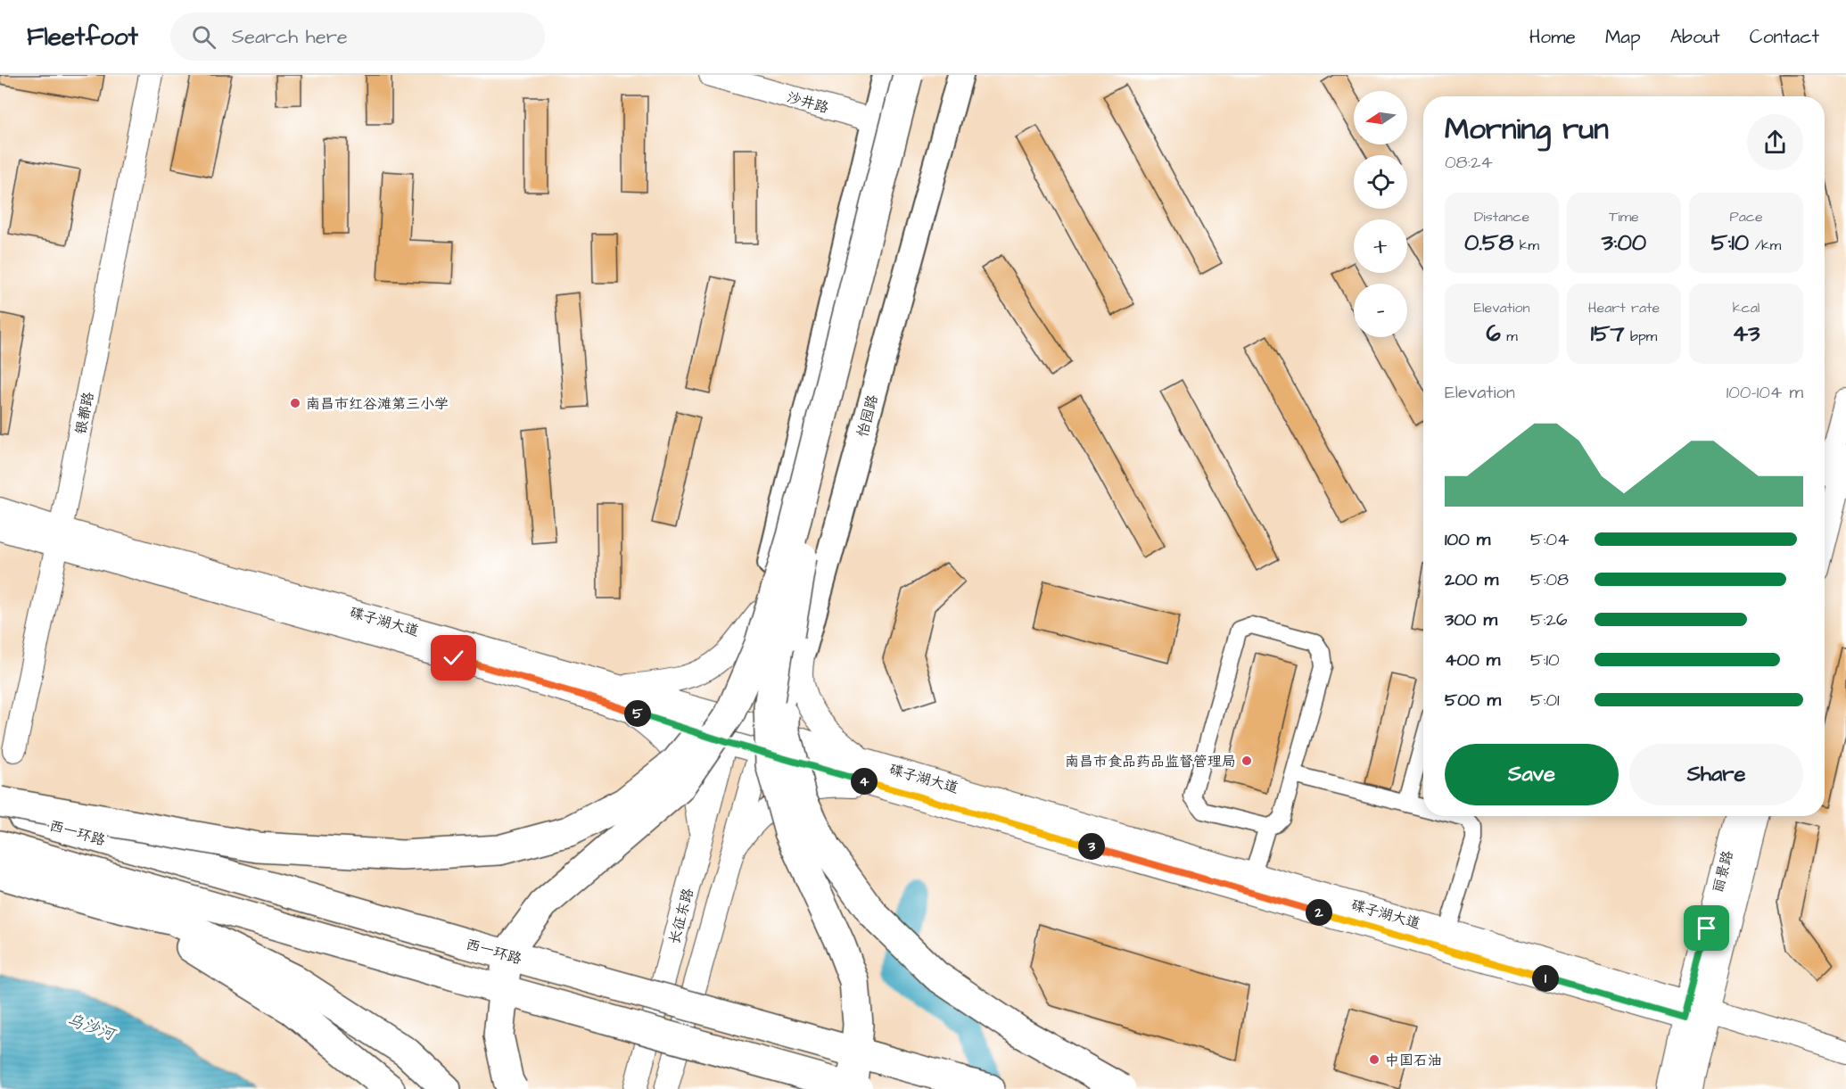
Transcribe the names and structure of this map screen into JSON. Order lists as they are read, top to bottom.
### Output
{
  "streets": {
    "highway": ["西一环路"],
    "main road": [
      "沙井路",
      "银都路",
      "怡园路",
      "碟子湖大道",
      "丽景路",
      "长征东路"
    ]
  },
  "crossings": [
    ["银都路", "碟子湖大道"],
    ["怡园路", "碟子湖大道"],
    ["碟子湖大道", "丽景路"],
    ["碟子湖大道", "长征东路"]
  ],
  "water": ["乌沙河"],
  "places": ["南昌市红谷滩第三小学", "南昌市食品药品监督管理局", "中国石油"],
  "north": "left",
  "page": {
    "header": "Fleetfoot",
    "search": "Search here",
    "nav": [
      "Home",
      "Map",
      "About",
      "Contact"
    ],
    "map_buttons": ["+", "−"],
    "heading": ["Morning run", "08:24"],
    "stats": [
      ["Distance", "0.58 km"],
      ["Time", "3:00"],
      ["Pace", "5:10 /km"],
      ["Elevation", "6 m"],
      ["Heart rate", "157 bpm"],
      ["kcal", "43"]
    ],
    "chart": ["Elevation", "100–104 m"],
    "list": [
      {
        "name": "100 m",
        "note": "5:04"
      },
      {
        "name": "200 m",
        "note": "5:08"
      },
      {
        "name": "300 m",
        "note": "5:26"
      },
      {
        "name": "400 m",
        "note": "5:10"
      },
      {
        "name": "500 m",
        "note": "5:01"
      }
    ],
    "pins": [
      "5",
      "4",
      "3",
      "2",
      "1"
    ],
    "buttons": ["Save", "Share"]
  }
}
